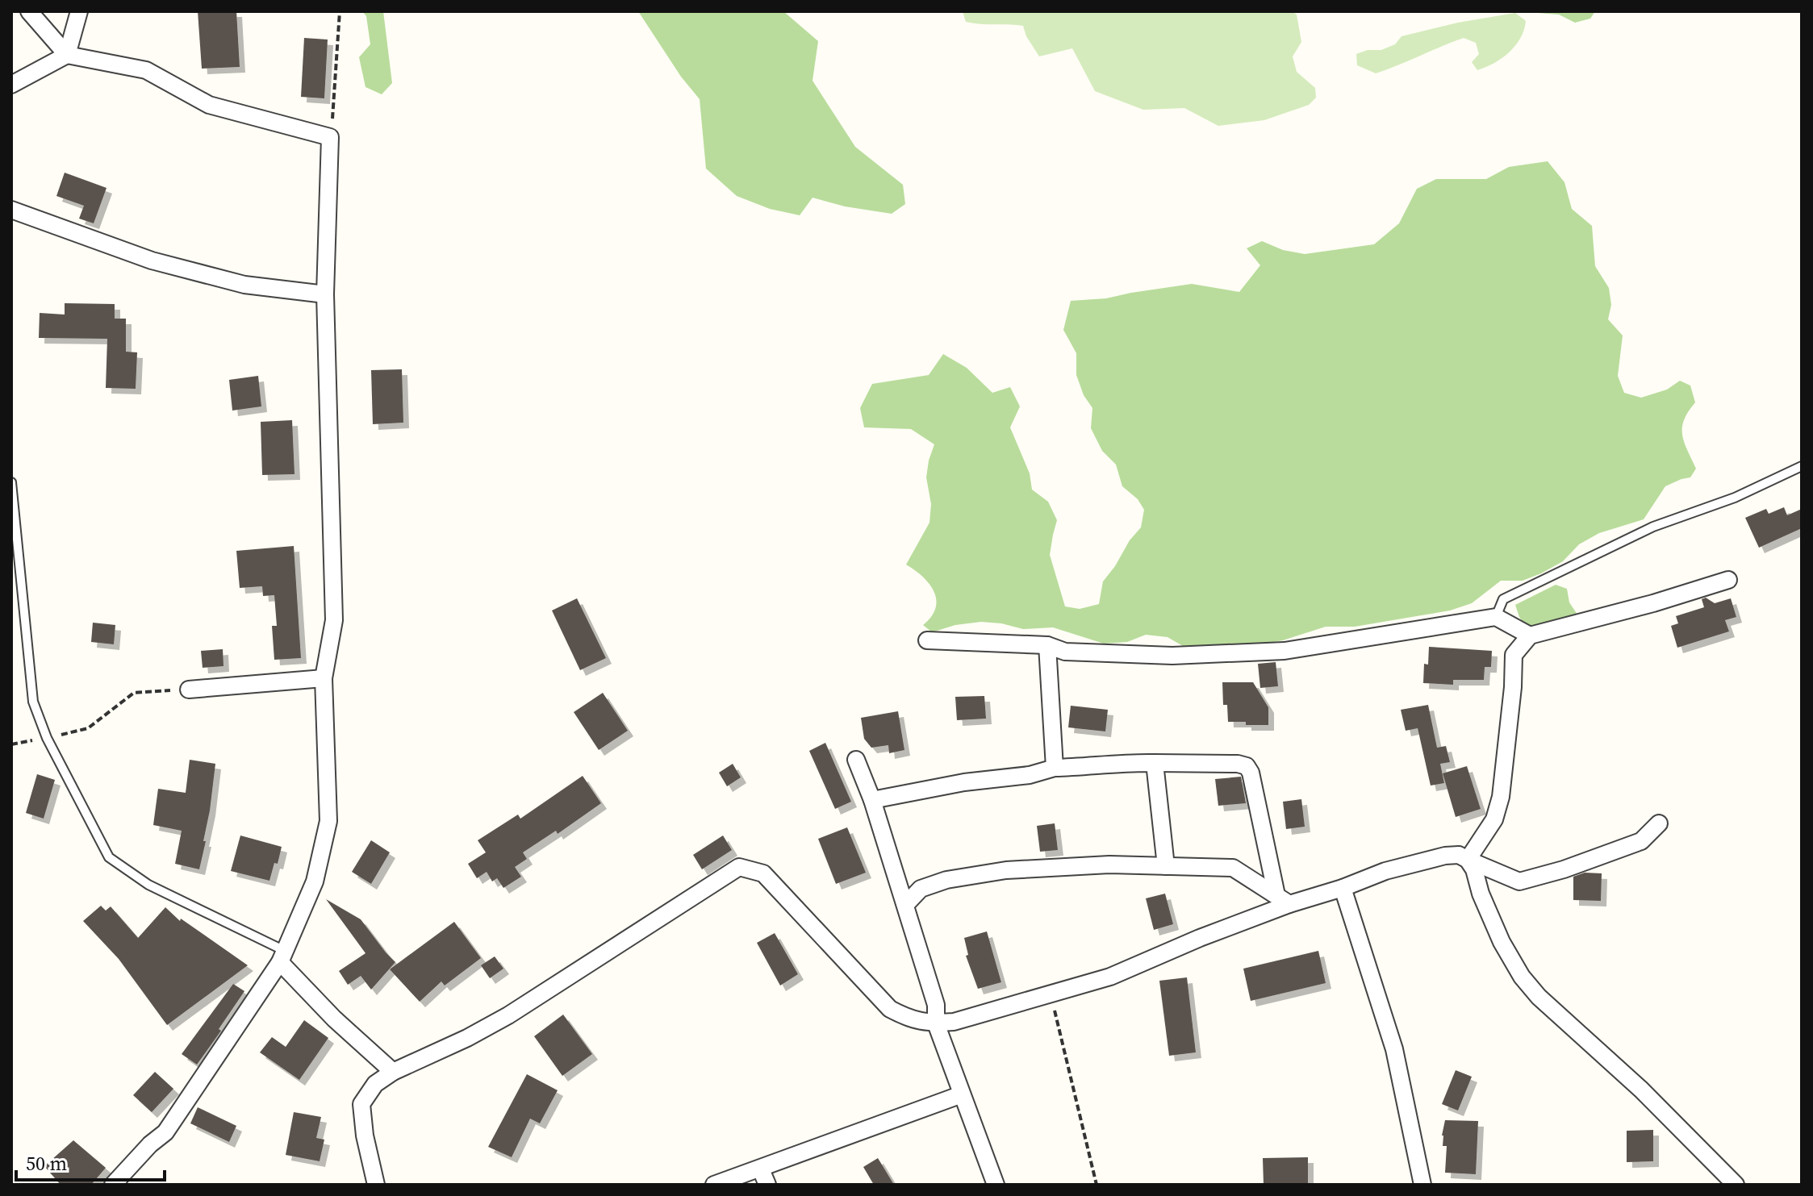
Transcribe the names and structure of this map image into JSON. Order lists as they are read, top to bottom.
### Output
{
  "scale_bar": "50 m"
}
